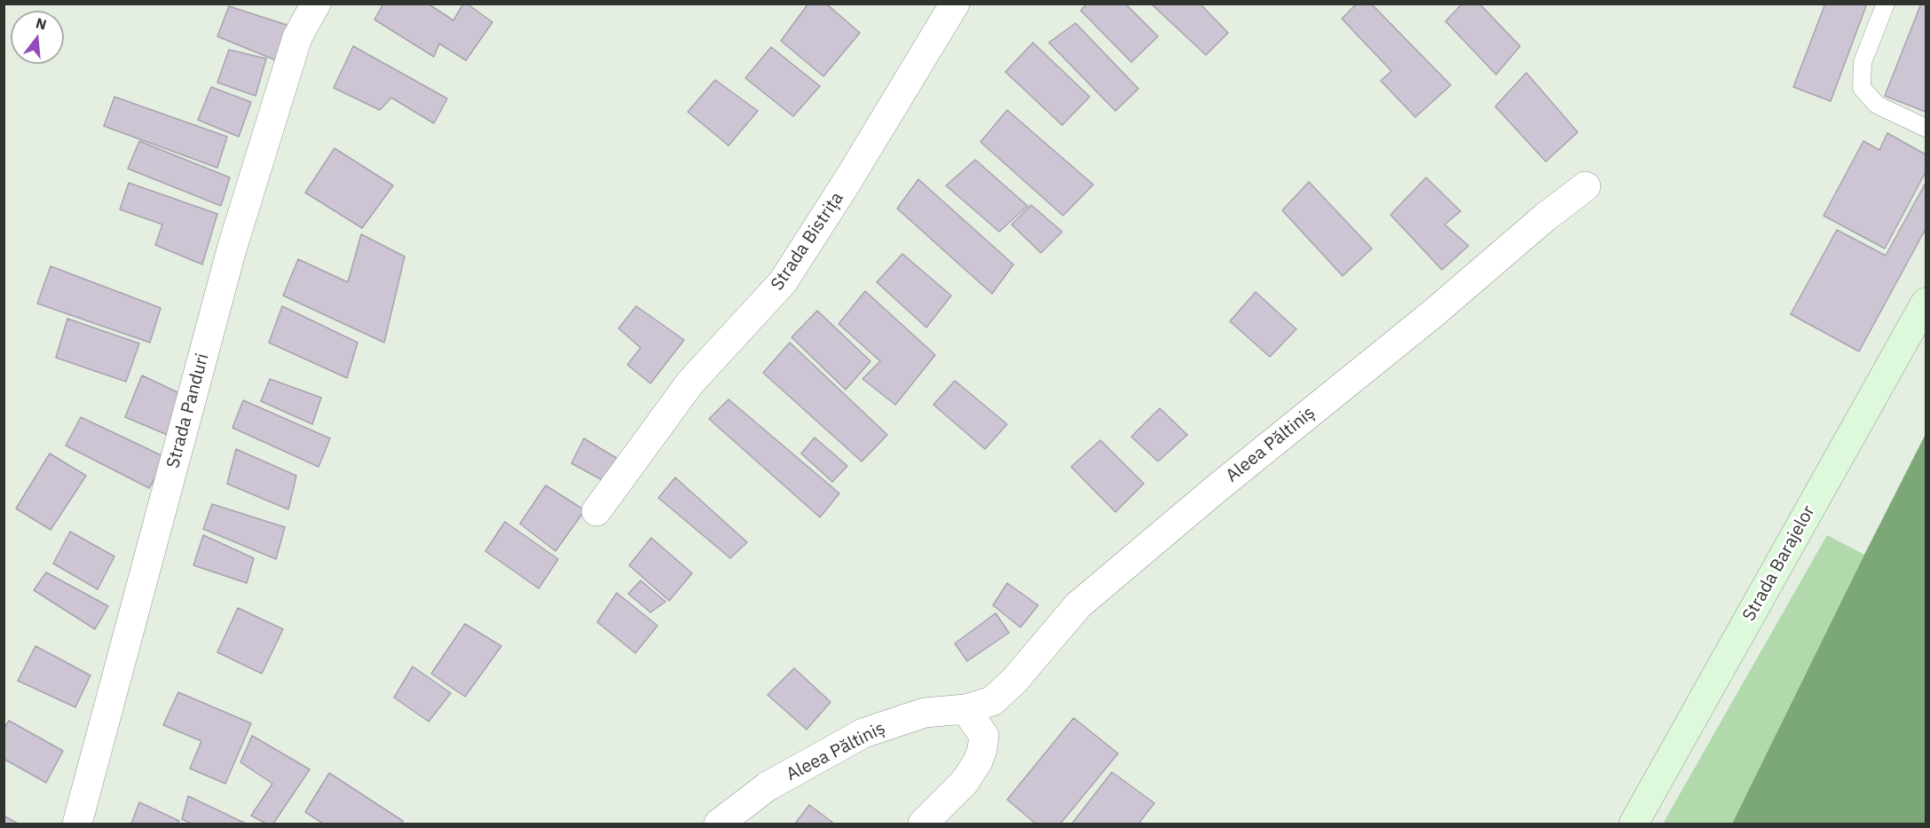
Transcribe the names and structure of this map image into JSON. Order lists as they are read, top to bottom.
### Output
{
  "streets": {
    "main road": ["Strada Barajelor"],
    "street": ["Strada Bistrița", "Strada Panduri", "Aleea Păltiniș"]
  },
  "north": "top"
}
